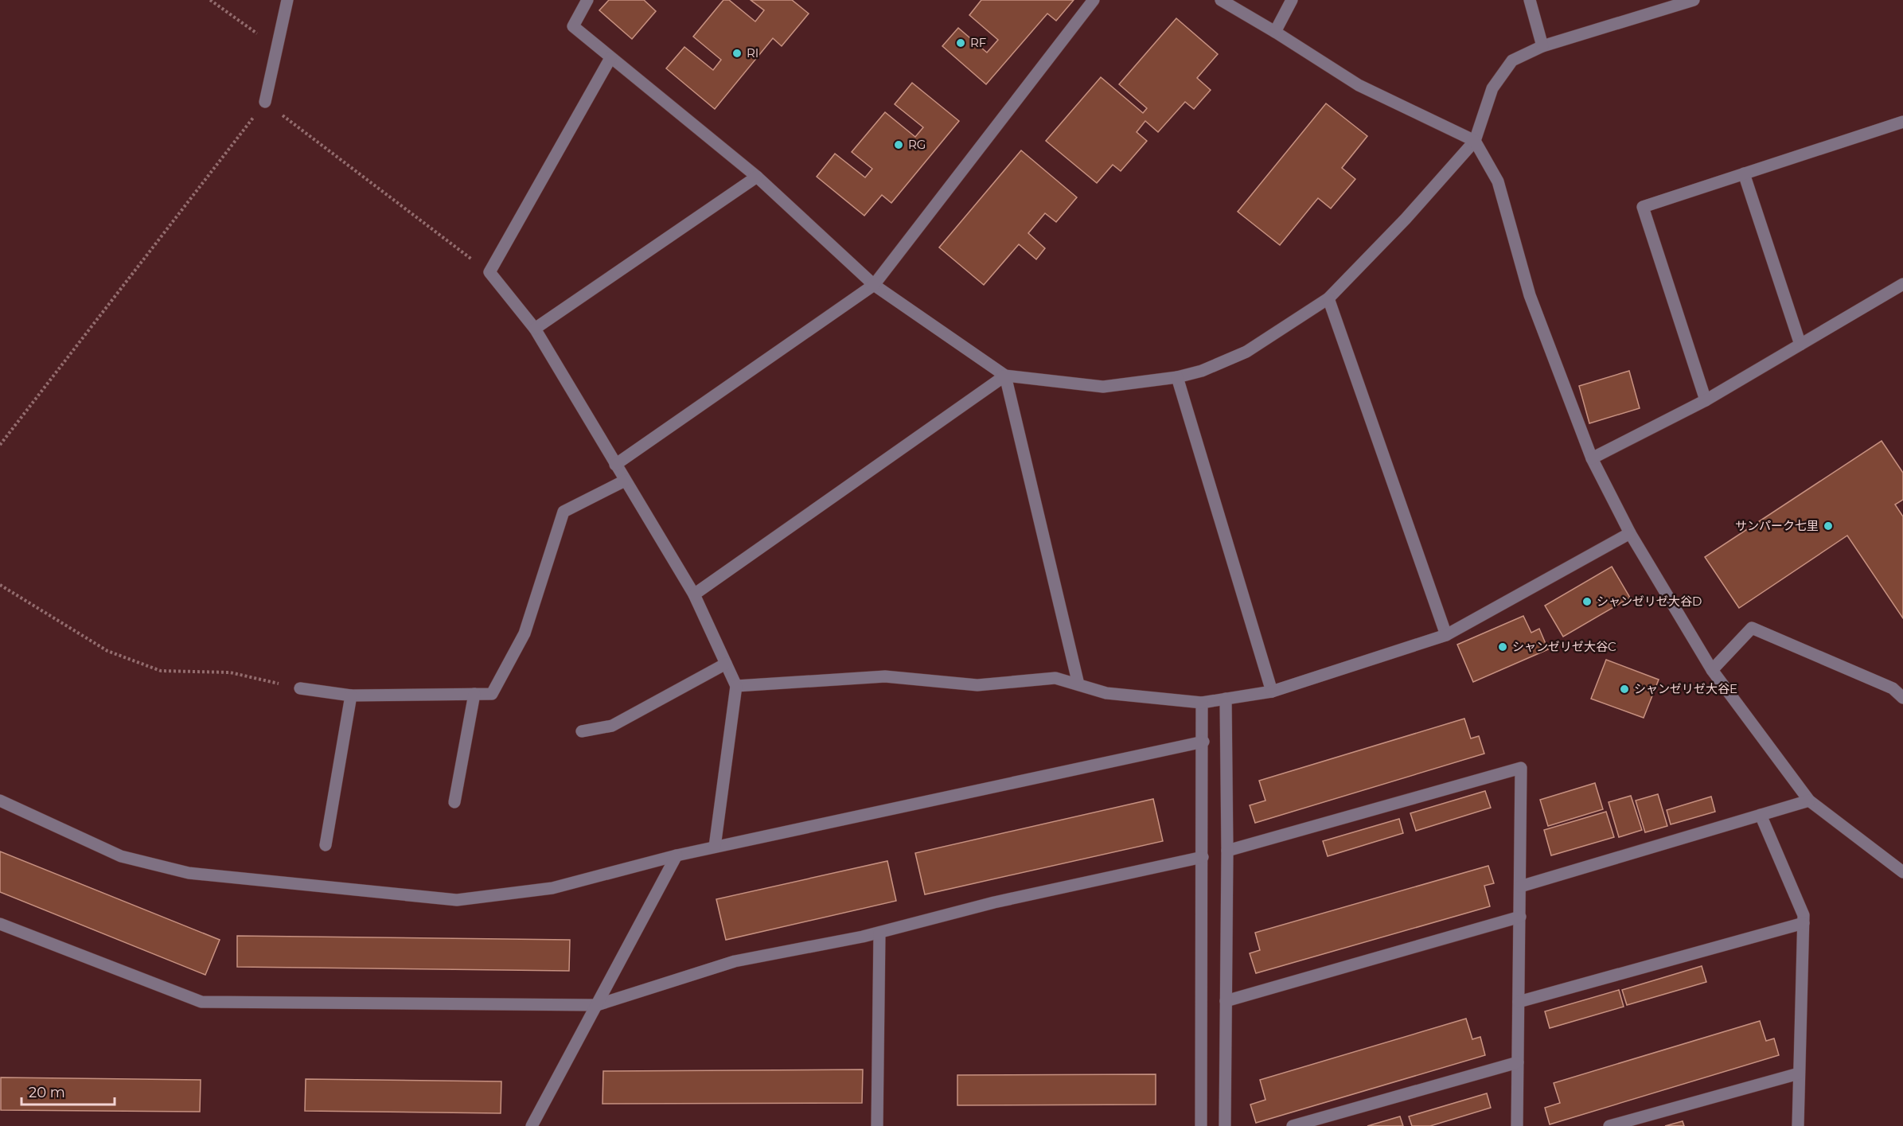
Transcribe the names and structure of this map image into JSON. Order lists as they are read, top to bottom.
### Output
{
  "places": [
    "RF",
    "RI",
    "RG",
    "サンパーク七里",
    "シャンゼリゼ大谷D",
    "シャンゼリゼ大谷C",
    "シャンゼリゼ大谷E"
  ],
  "scale_bar": "20 m"
}
